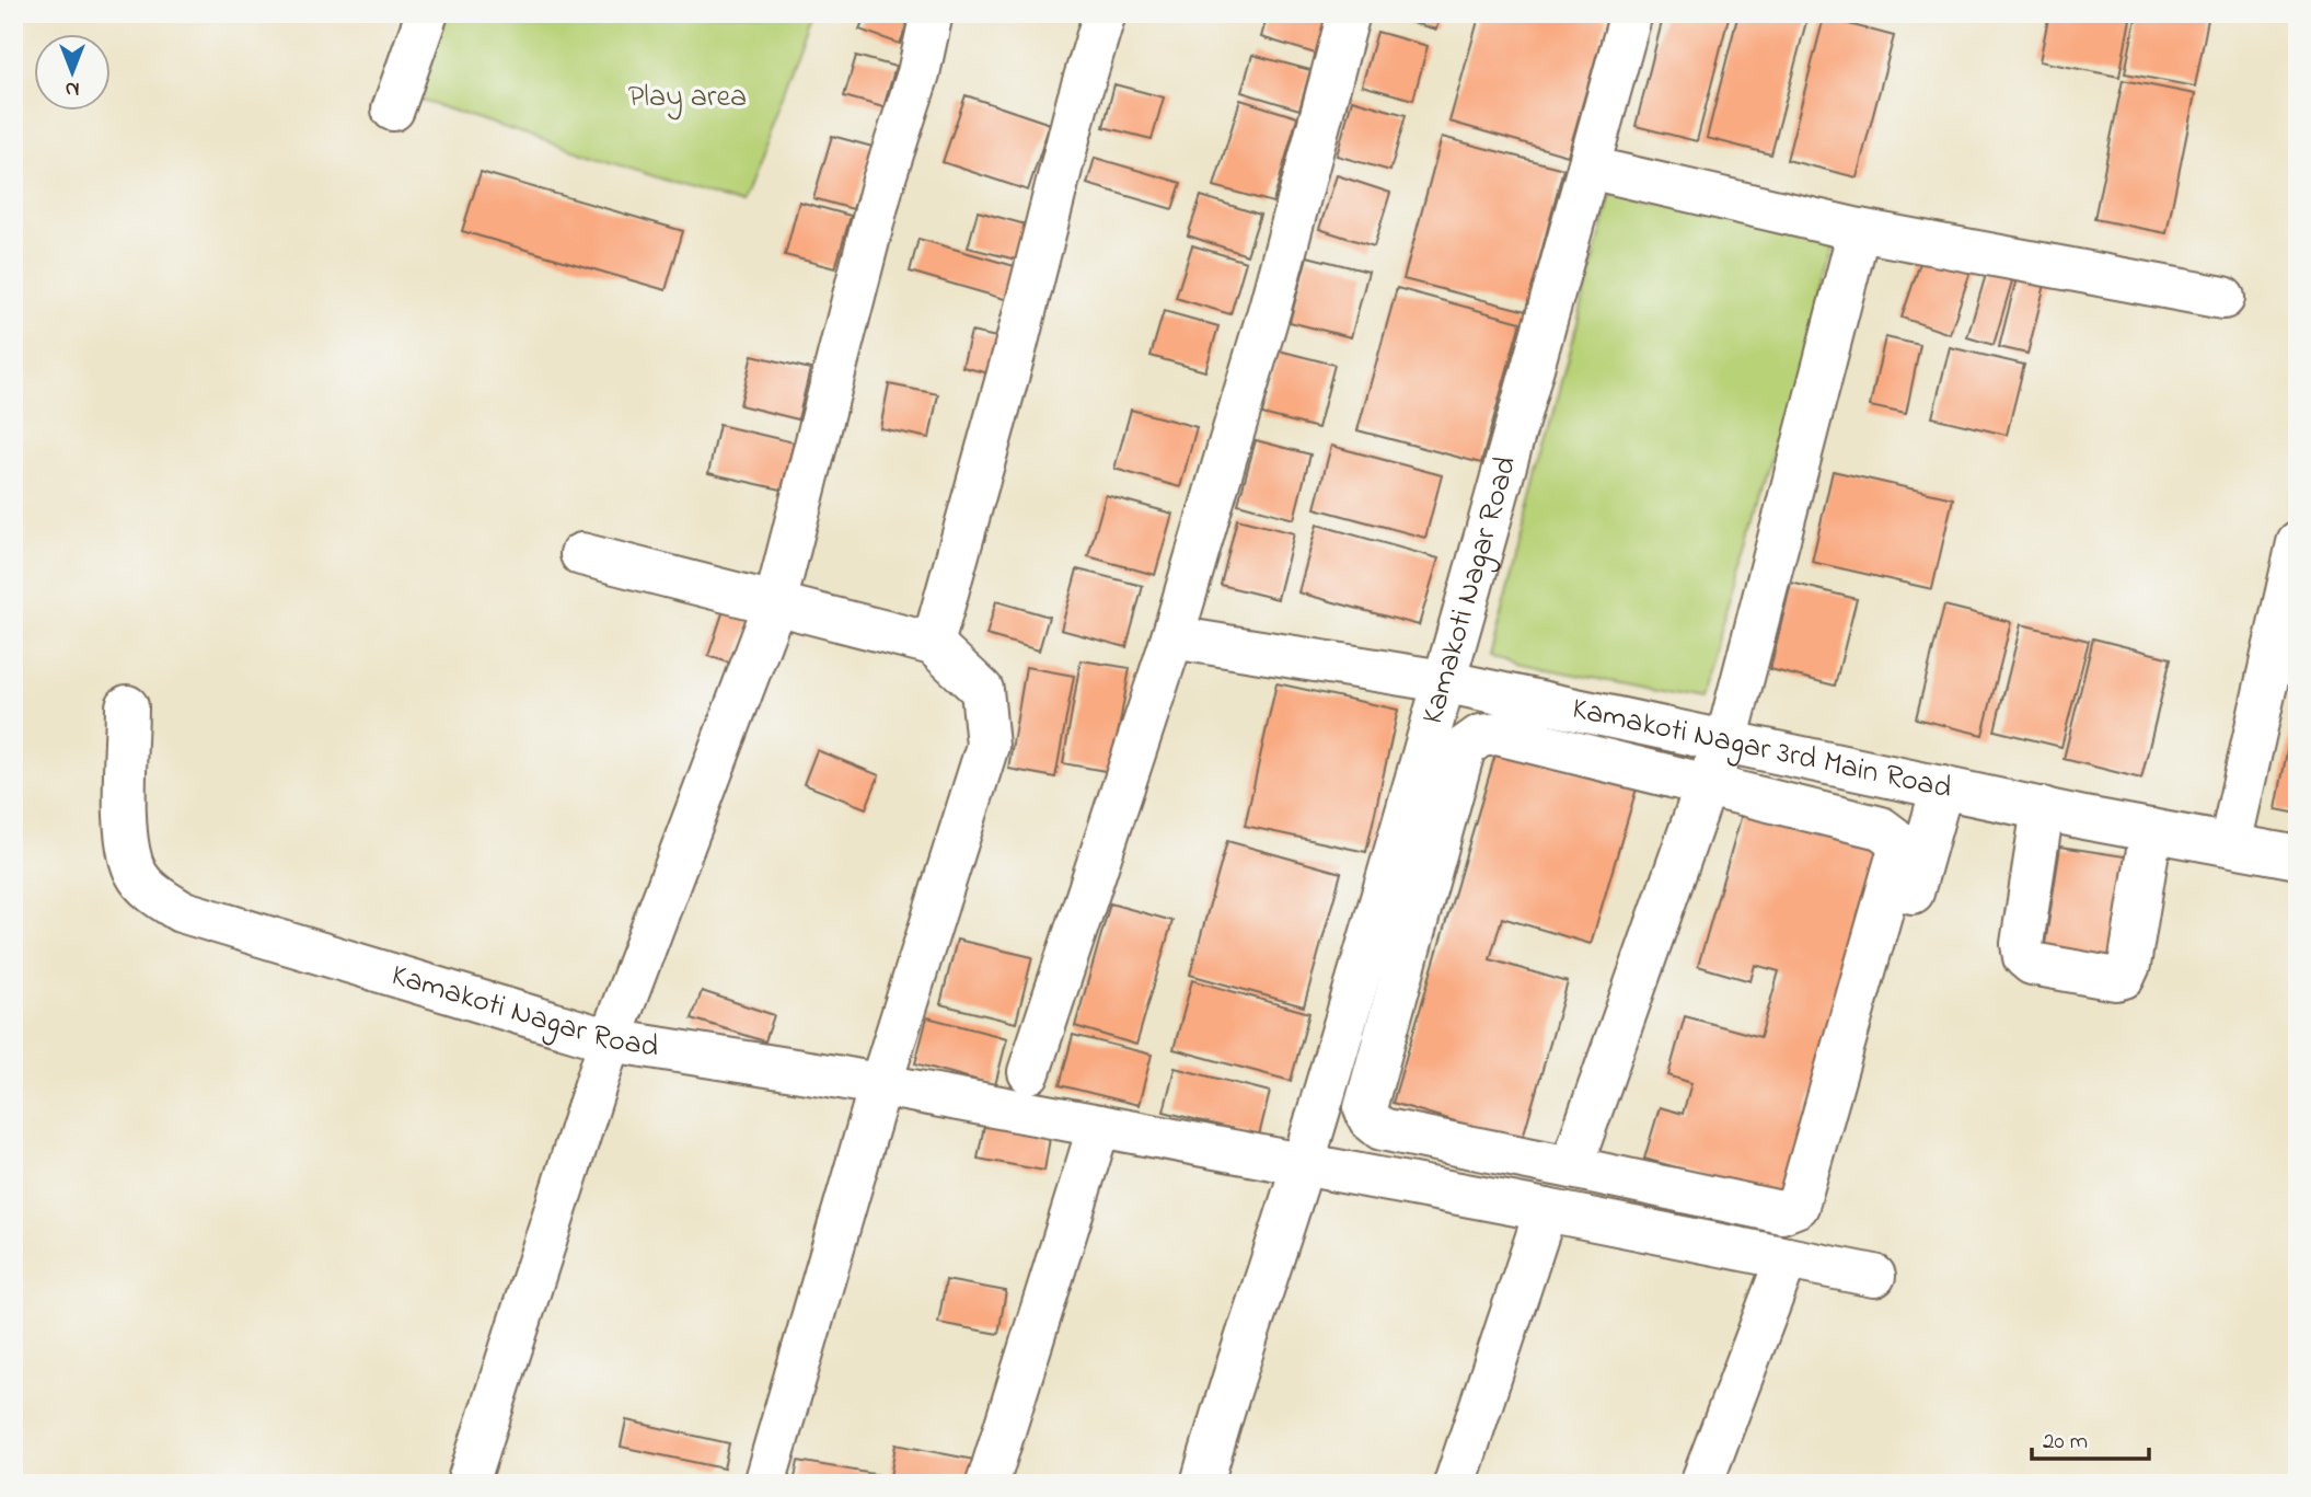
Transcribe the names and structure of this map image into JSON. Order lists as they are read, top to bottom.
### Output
{
  "streets": {
    "street": ["Kamakoti Nagar Road", "Kamakoti Nagar 3rd Main Road"]
  },
  "crossings": [
    ["Kamakoti Nagar Road", "Kamakoti Nagar 3rd Main Road"]
  ],
  "parks": ["Play area"],
  "scale_bar": "20 m",
  "north": "bottom"
}
